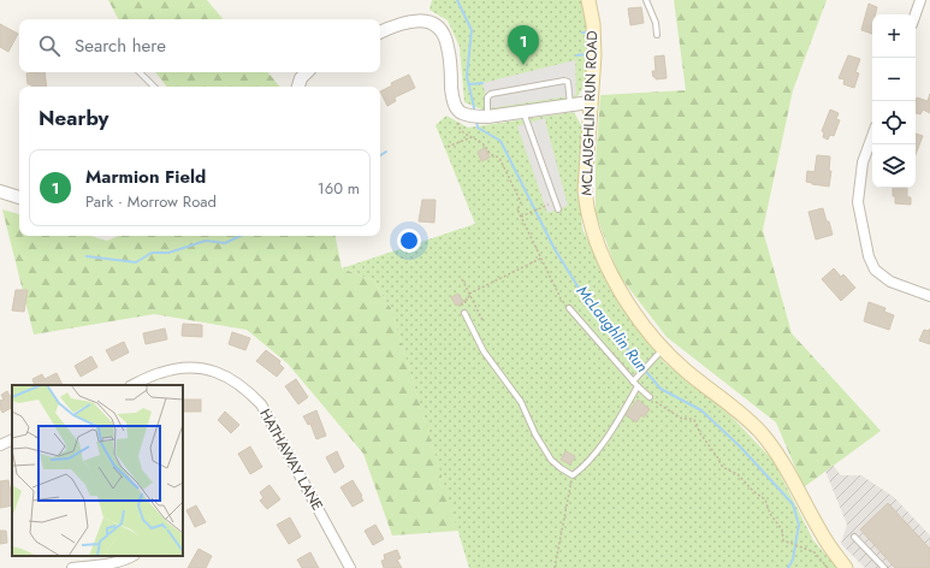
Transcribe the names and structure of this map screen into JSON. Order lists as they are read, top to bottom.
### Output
{
  "streets": {
    "main road": ["MCLAUGHLIN RUN ROAD"],
    "street": ["HATHAWAY LANE"]
  },
  "water": ["McLaughlin Run"],
  "page": {
    "map_buttons": ["+", "−"],
    "search": "Search here",
    "pins": "1",
    "heading": "Nearby",
    "list": [
      {
        "mark": "1",
        "name": "Marmion Field",
        "note": "Park · Morrow Road",
        "value": "160 m"
      }
    ]
  }
}
